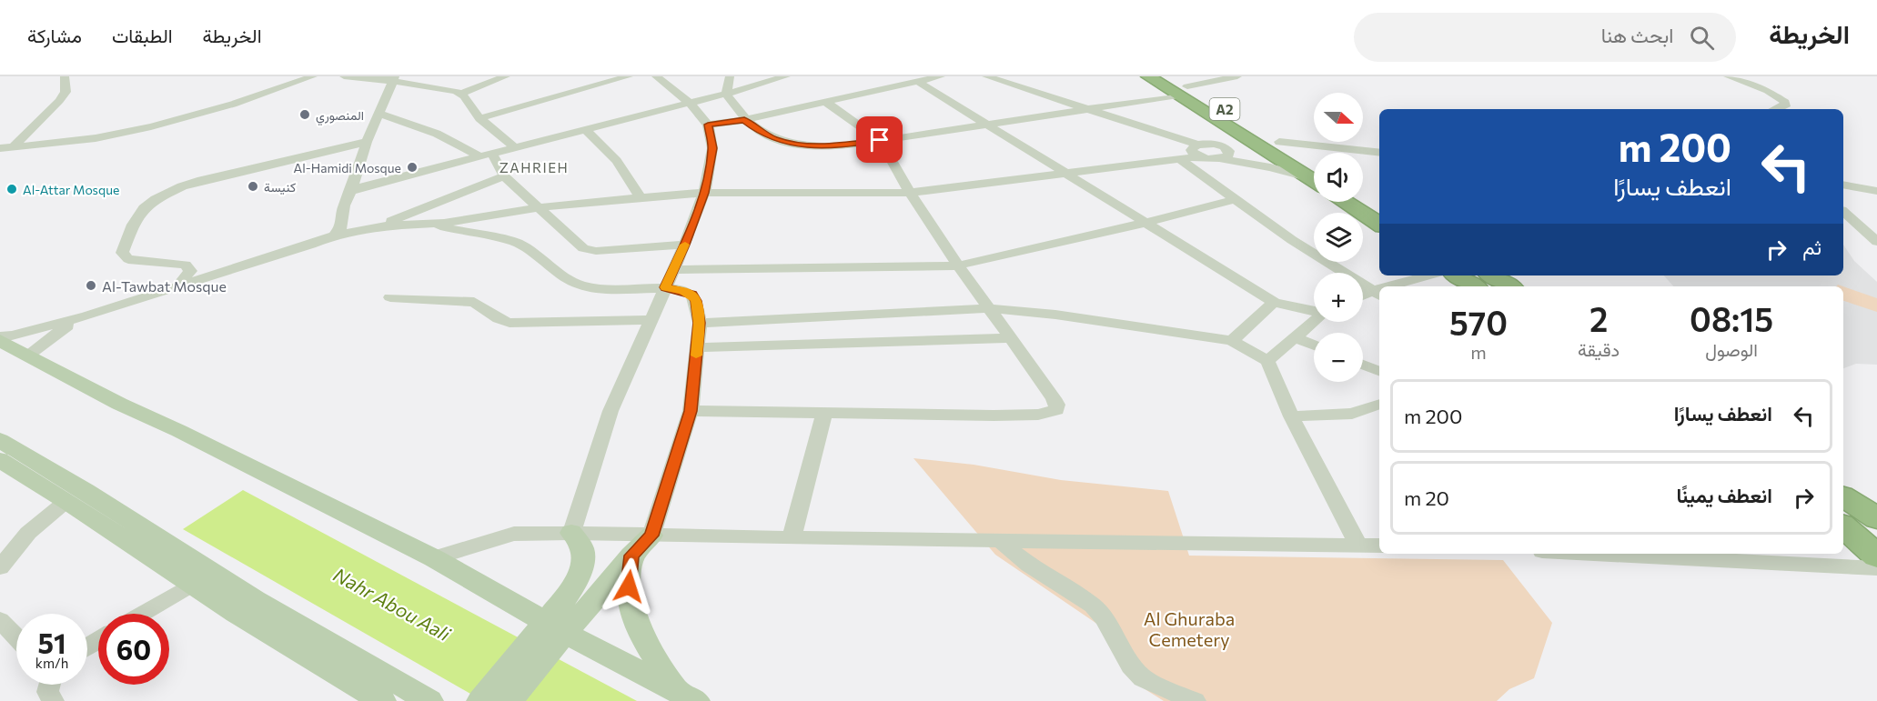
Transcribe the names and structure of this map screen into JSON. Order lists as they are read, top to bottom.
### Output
{
  "streets": {
    "highway": ["A2"]
  },
  "districts": ["ZAHRIEH"],
  "water": ["Nahr Abou Aali"],
  "parks": ["Al Ghuraba Cemetery"],
  "places": [
    "المنصوري",
    "Al-Hamidi Mosque",
    "كنيسة",
    "Al-Attar Mosque",
    "Al-Tawbat Mosque"
  ],
  "north": "right",
  "page": {
    "header": "الخريطة",
    "search": "ابحث هنا",
    "nav": ["الخريطة", "الطبقات", "مشاركة"],
    "map_buttons": ["+", "−"],
    "turn": ["200 m", "انعطف يسارًا"],
    "then": "ثم",
    "eta": [
      "08:15",
      "الوصول",
      "2",
      "دقيقة",
      "570",
      "m"
    ],
    "list": [
      {
        "name": "انعطف يسارًا",
        "value": "200 m"
      },
      {
        "name": "انعطف يمينًا",
        "value": "20 m"
      }
    ],
    "speed": "51 km/h",
    "limit": "60"
  }
}
